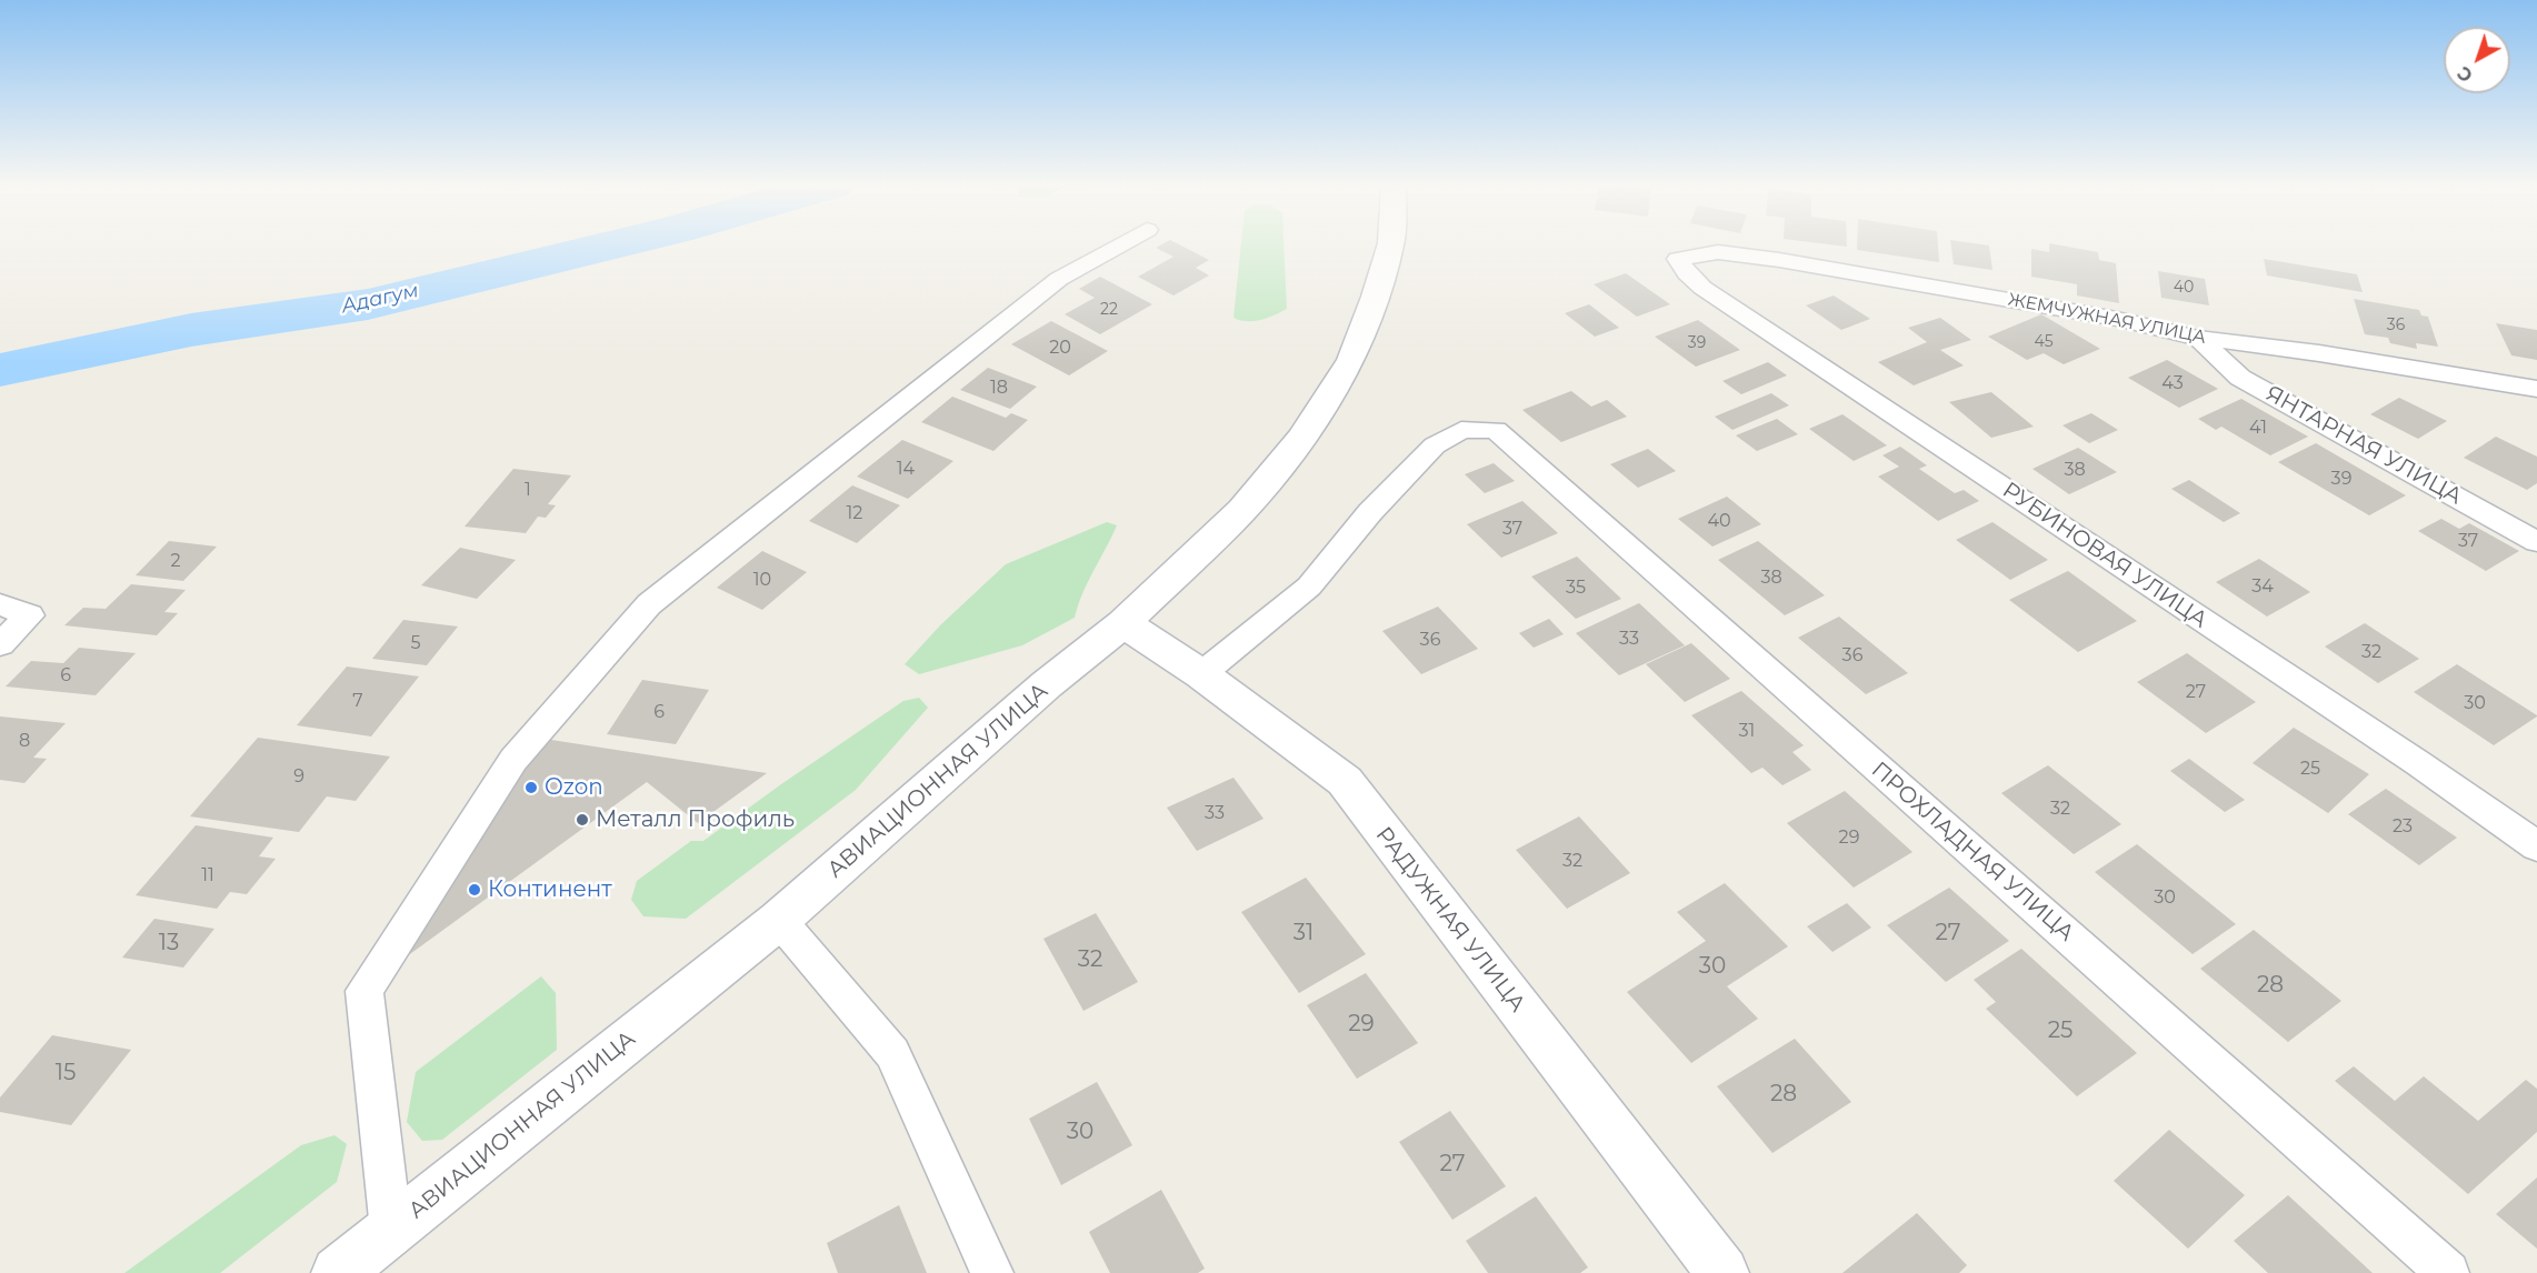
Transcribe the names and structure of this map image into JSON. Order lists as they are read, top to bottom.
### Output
{
  "streets": {
    "main road": ["АВИАЦИОННАЯ УЛИЦА", "РАДУЖНАЯ УЛИЦА"],
    "street": [
      "ЖЕМЧУЖНАЯ УЛИЦА",
      "ЯНТАРНАЯ УЛИЦА",
      "РУБИНОВАЯ УЛИЦА",
      "ПРОХЛАДНАЯ УЛИЦА"
    ]
  },
  "crossings": [
    ["ЖЕМЧУЖНАЯ УЛИЦА", "ЯНТАРНАЯ УЛИЦА"],
    ["ЖЕМЧУЖНАЯ УЛИЦА", "РУБИНОВАЯ УЛИЦА"],
    ["АВИАЦИОННАЯ УЛИЦА", "РАДУЖНАЯ УЛИЦА"],
    ["ПРОХЛАДНАЯ УЛИЦА", "РАДУЖНАЯ УЛИЦА"]
  ],
  "water": ["Адагум"],
  "places": ["Ozon", "Металл Профиль", "Континент"],
  "house_numbers": [
    "40",
    "22",
    "36",
    "45",
    "39",
    "20",
    "43",
    "18",
    "41",
    "14",
    "38",
    "39",
    "1",
    "12",
    "40",
    "37",
    "37",
    "2",
    "38",
    "10",
    "34",
    "35",
    "33",
    "36",
    "5",
    "32",
    "36",
    "6",
    "27",
    "7",
    "30",
    "6",
    "31",
    "8",
    "25",
    "9",
    "32",
    "33",
    "23",
    "29",
    "32",
    "11",
    "30",
    "31",
    "27",
    "13",
    "32",
    "30",
    "28",
    "29",
    "25",
    "15",
    "28",
    "30",
    "27"
  ],
  "north": "bottom left"
}
